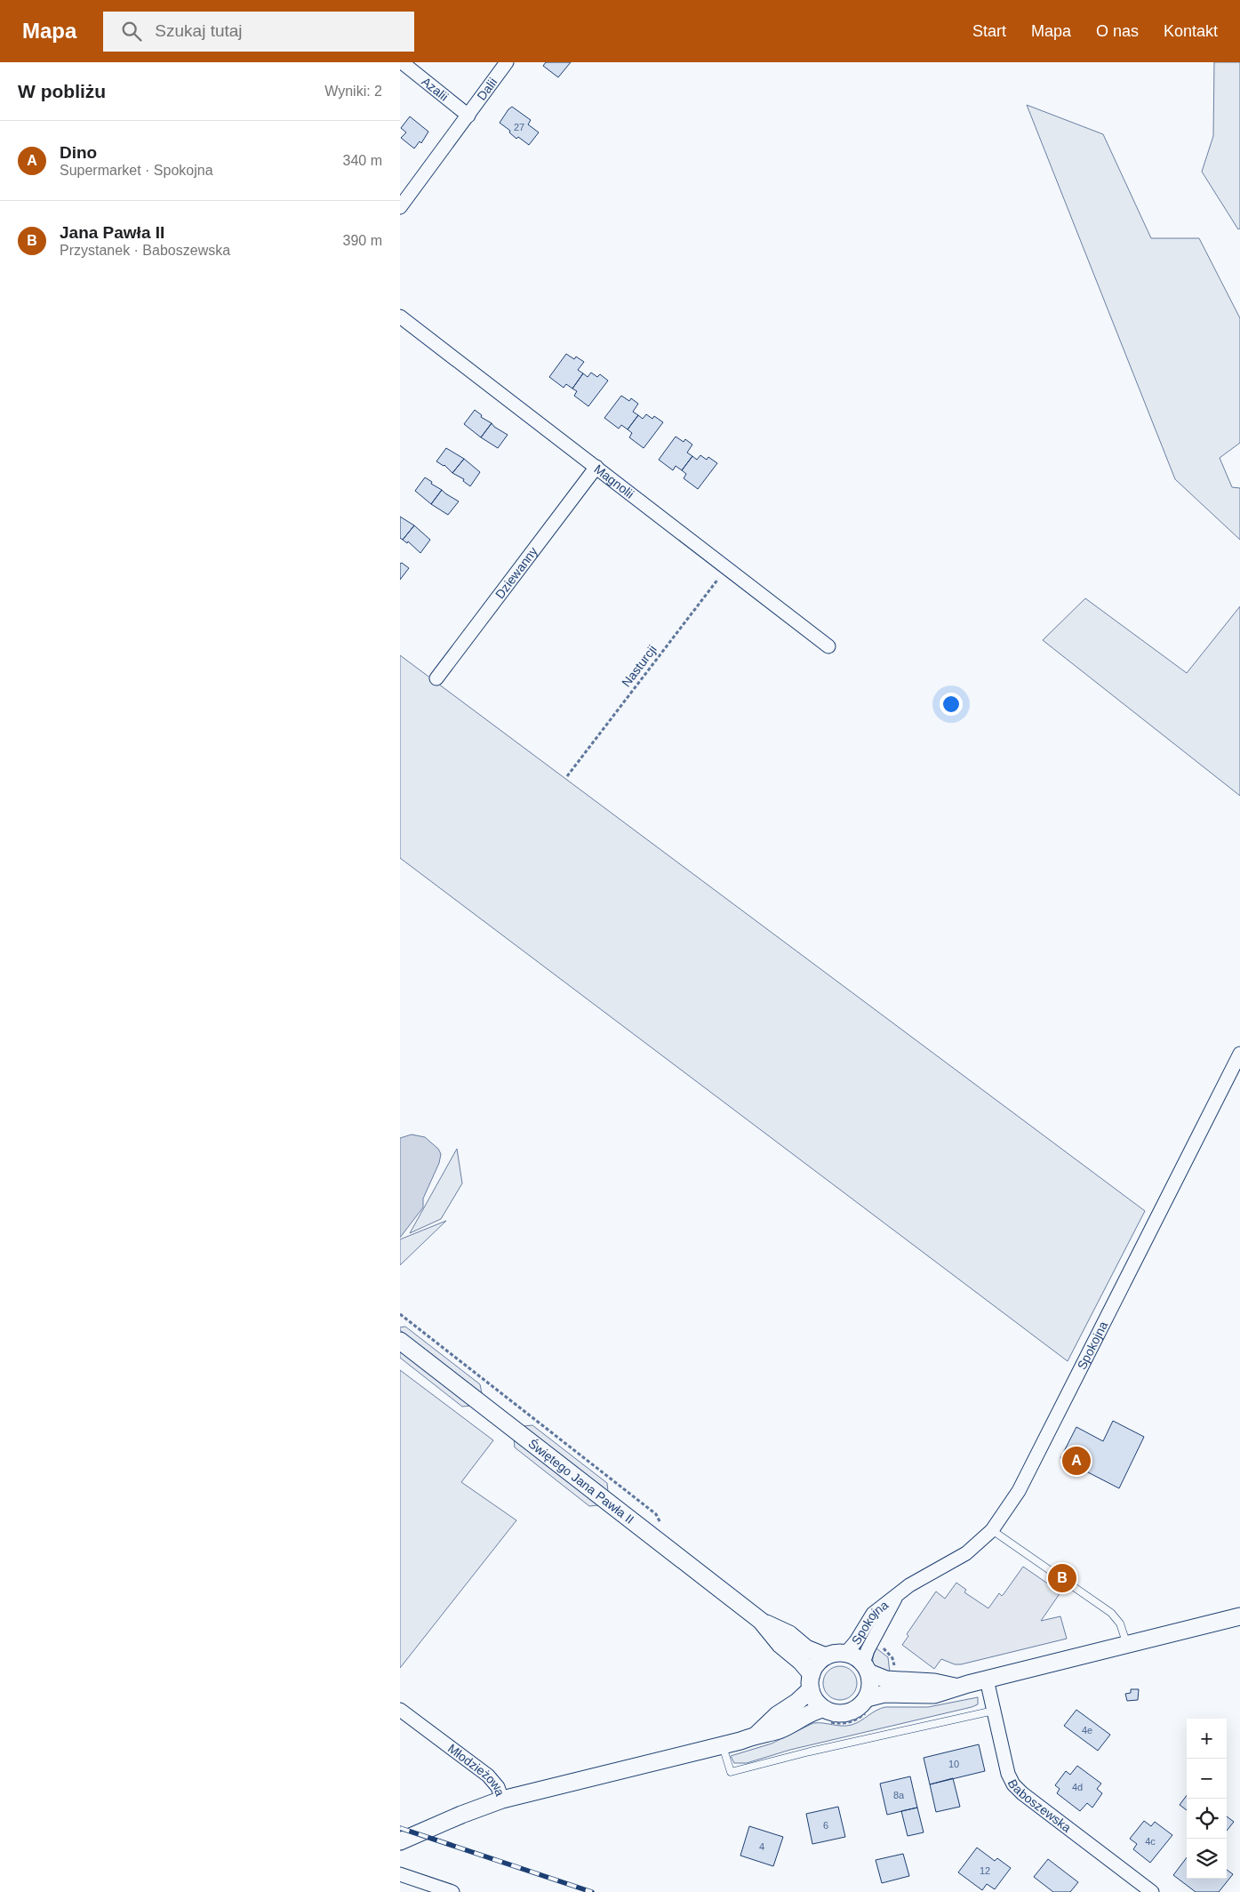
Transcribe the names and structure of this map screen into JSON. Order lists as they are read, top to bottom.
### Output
{
  "streets": {
    "street": [
      "Azalii",
      "Dalii",
      "Magnolii",
      "Dziewanny",
      "Spokojna",
      "Świętego Jana Pawła II",
      "Młodzieżowa",
      "Baboszewska"
    ],
    "path": ["Nasturcji"]
  },
  "crossings": [
    ["Azalii", "Dalii"],
    ["Magnolii", "Dziewanny"],
    ["Magnolii", "Nasturcji"],
    ["Spokojna", "Świętego Jana Pawła II"]
  ],
  "house_numbers": [
    "27",
    "4e",
    "10",
    "4d",
    "8a",
    "6",
    "4c",
    "4",
    "12"
  ],
  "page": {
    "header": "Mapa",
    "search": "Szukaj tutaj",
    "nav": [
      "Start",
      "Mapa",
      "O nas",
      "Kontakt"
    ],
    "heading": ["W pobliżu", "Wyniki: 2"],
    "list": [
      {
        "mark": "A",
        "name": "Dino",
        "note": "Supermarket · Spokojna",
        "value": "340 m"
      },
      {
        "mark": "B",
        "name": "Jana Pawła II",
        "note": "Przystanek · Baboszewska",
        "value": "390 m"
      }
    ],
    "pins": ["A", "B"],
    "map_buttons": ["+", "−"]
  }
}
